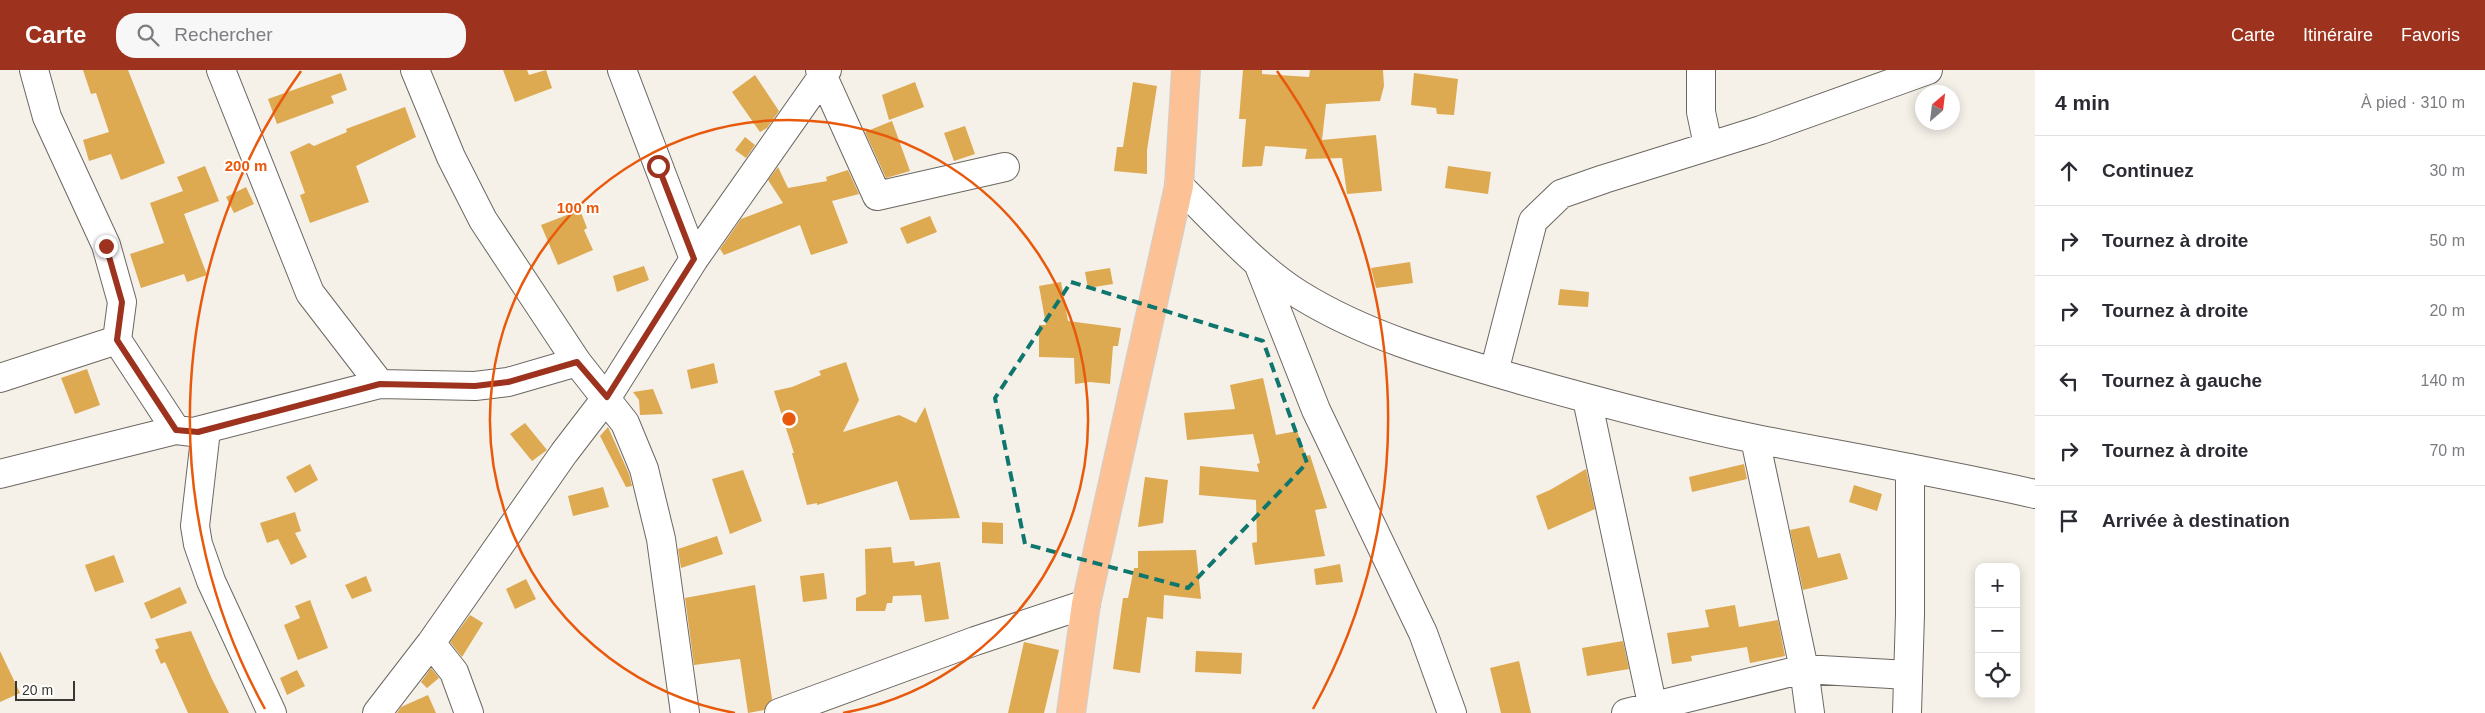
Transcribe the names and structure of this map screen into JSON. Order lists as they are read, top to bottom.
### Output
{
  "scale_bar": "20 m",
  "north": "top right",
  "page": {
    "header": "Carte",
    "search": "Rechercher",
    "nav": ["Carte", "Itinéraire", "Favoris"],
    "heading": ["4 min", "À pied · 310 m"],
    "list": [
      ["Continuez", "30 m"],
      ["Tournez à droite", "50 m"],
      ["Tournez à droite", "20 m"],
      ["Tournez à gauche", "140 m"],
      ["Tournez à droite", "70 m"],
      "Arrivée à destination"
    ],
    "map_buttons": ["+", "−"],
    "scale": "20 m"
  },
  "rings": ["200 m", "100 m"]
}
